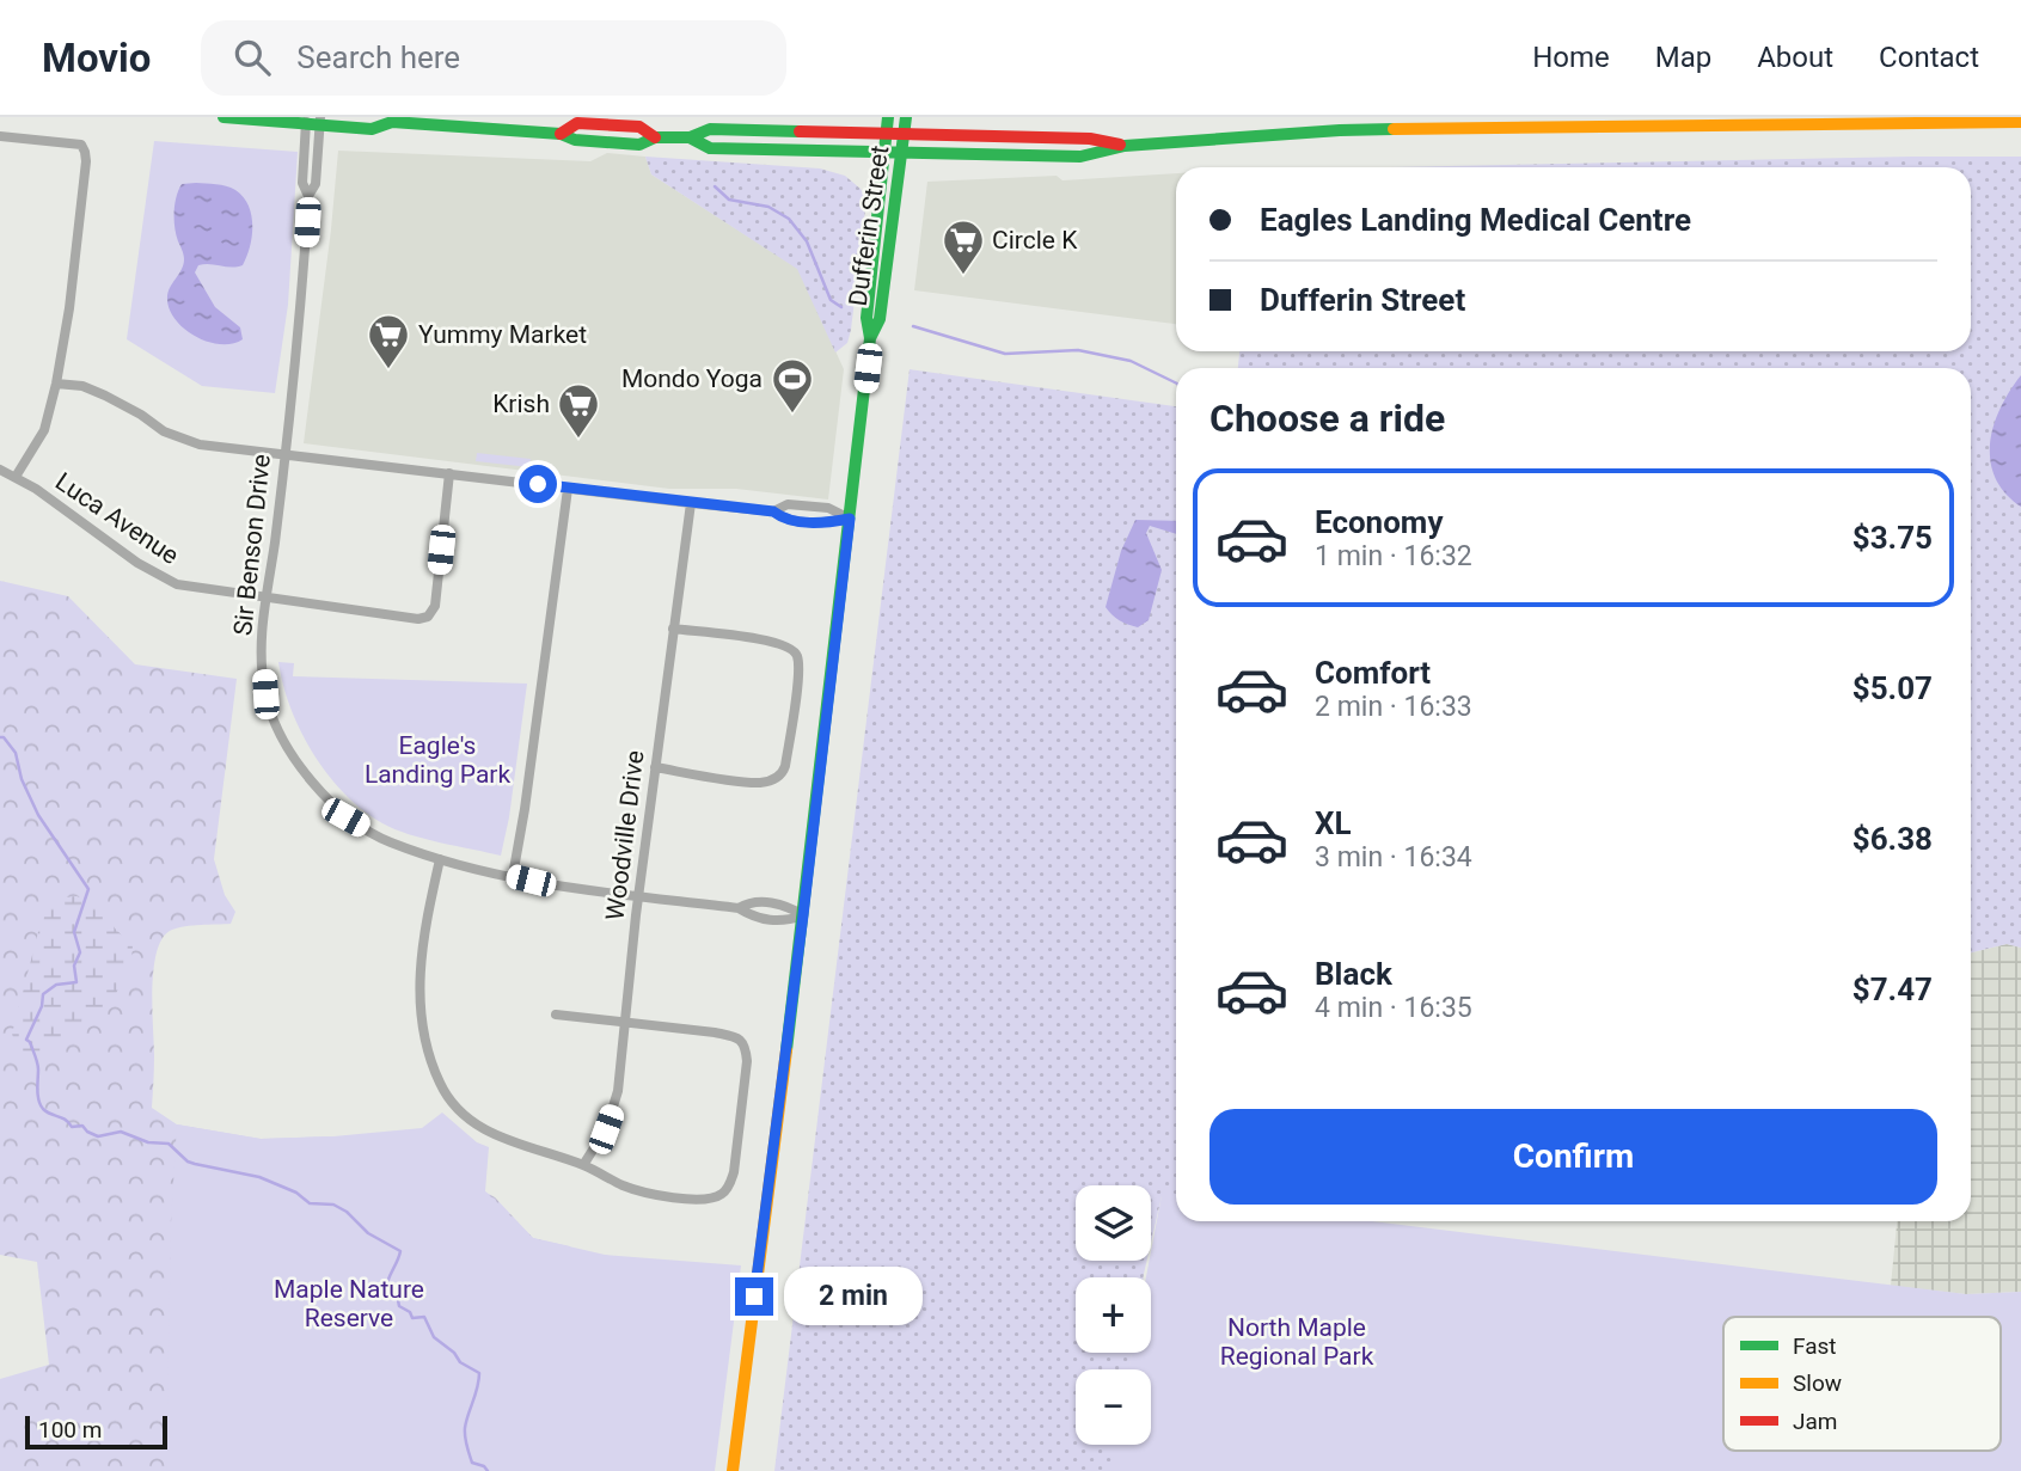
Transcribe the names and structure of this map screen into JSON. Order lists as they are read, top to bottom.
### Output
{
  "streets": {
    "main road": ["Dufferin Street"],
    "street": ["Luca Avenue", "Sir Benson Drive", "Woodville Drive"]
  },
  "crossings": [
    ["Dufferin Street", "Sir Benson Drive"],
    ["Luca Avenue", "Sir Benson Drive"],
    ["Sir Benson Drive", "Woodville Drive"]
  ],
  "parks": ["Eagle's Landing Park", "Maple Nature Reserve", "North Maple Regional Park"],
  "places": {
    "supermarket": ["Circle K", "Yummy Market", "Krish"],
    "sports": ["Mondo Yoga"]
  },
  "legend": ["Fast", "Slow", "Jam"],
  "scale_bar": "100 m",
  "page": {
    "header": "Movio",
    "search": "Search here",
    "nav": [
      "Home",
      "Map",
      "About",
      "Contact"
    ],
    "banner": ["Eagles Landing Medical Centre", "Dufferin Street"],
    "heading": "Choose a ride",
    "list": [
      {
        "name": "Economy",
        "note": "1 min · 16:32",
        "value": "$3.75"
      },
      {
        "name": "Comfort",
        "note": "2 min · 16:33",
        "value": "$5.07"
      },
      {
        "name": "XL",
        "note": "3 min · 16:34",
        "value": "$6.38"
      },
      {
        "name": "Black",
        "note": "4 min · 16:35",
        "value": "$7.47"
      }
    ],
    "buttons": "Confirm",
    "map_buttons": ["+", "−"],
    "bubble": "2 min",
    "scale": "100 m"
  }
}
